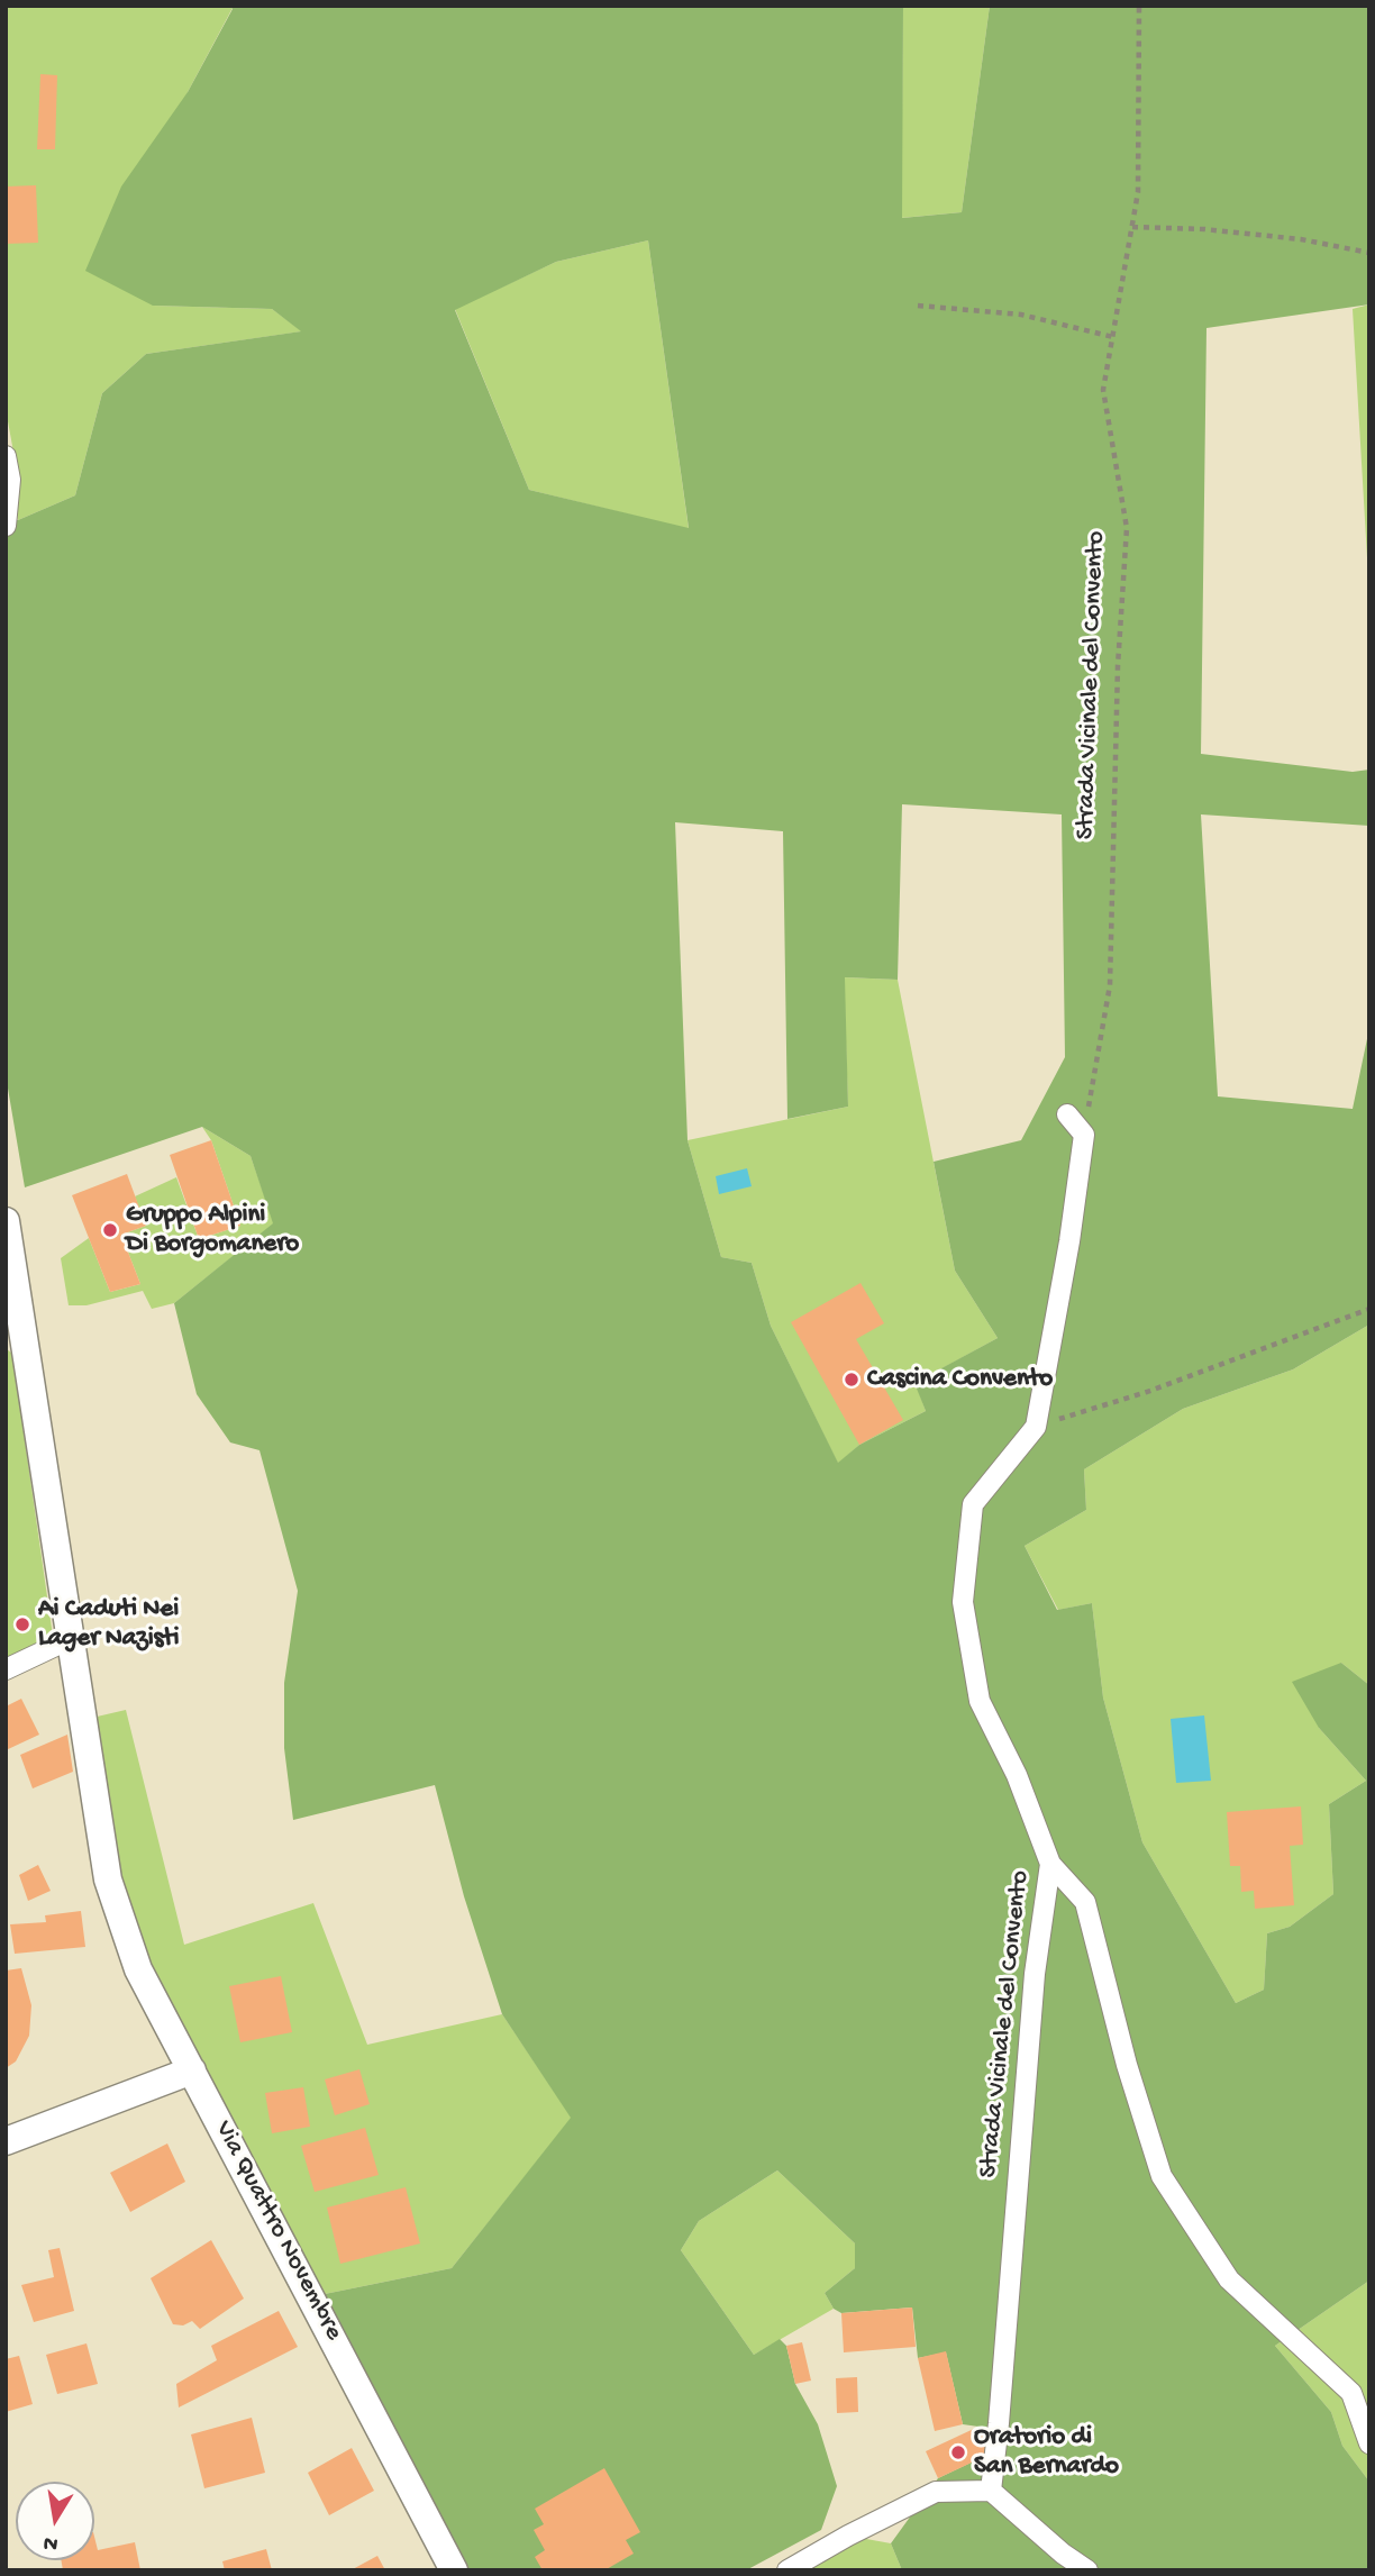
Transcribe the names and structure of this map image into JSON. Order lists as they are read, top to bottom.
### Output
{
  "streets": {
    "main road": ["Via Quattro Novembre"],
    "street": ["Strada Vicinale del Convento"]
  },
  "places": [
    "Gruppo Alpini Di Borgomanero",
    "Cascina Convento",
    "Ai Caduti Nei Lager Nazisti",
    "Oratorio di San Bernardo"
  ],
  "north": "bottom"
}
